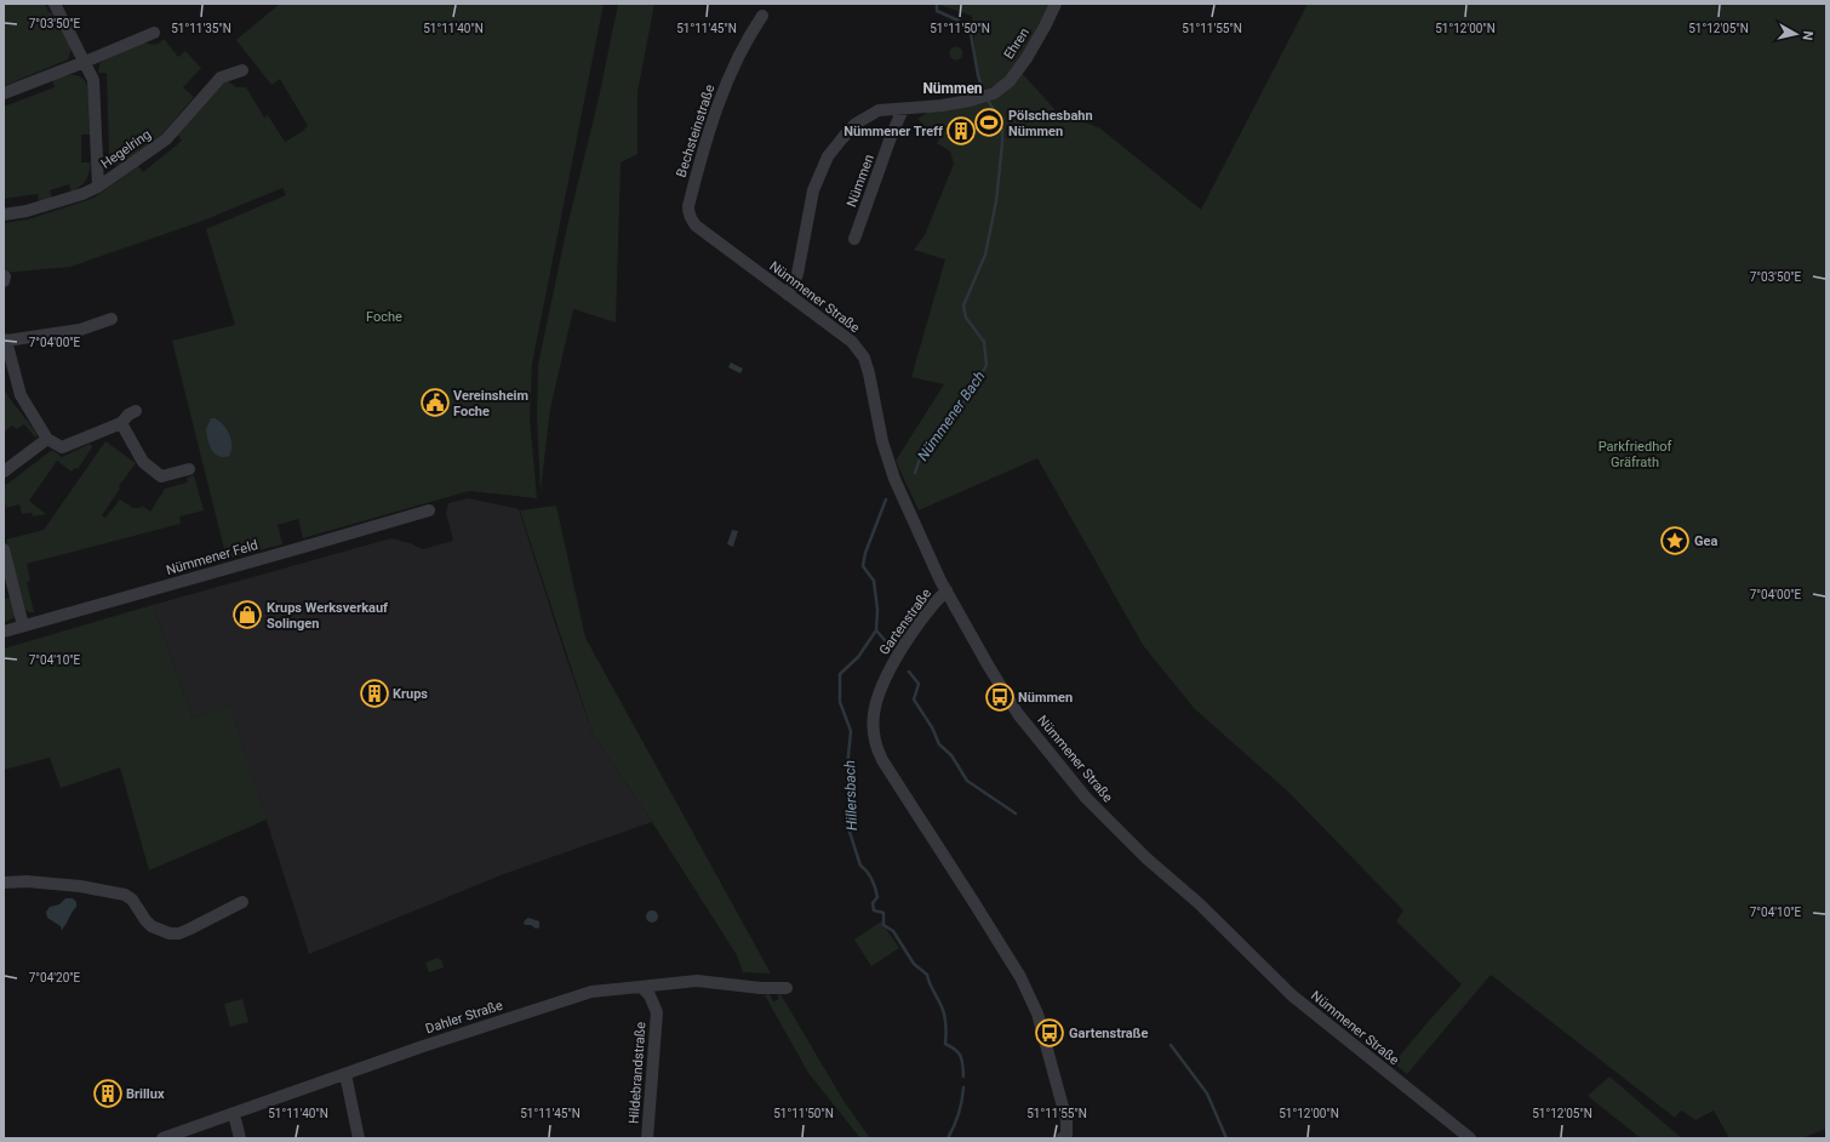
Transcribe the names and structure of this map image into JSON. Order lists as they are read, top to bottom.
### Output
{
  "streets": {
    "street": [
      "Ehren",
      "Bechsteinstraße",
      "Hegelring",
      "Nümmen",
      "Nümmener Straße",
      "Nümmener Feld",
      "Gartenstraße",
      "Dahler Straße",
      "Hildebrandstraße"
    ]
  },
  "crossings": [
    ["Ehren", "Nümmen"],
    ["Bechsteinstraße", "Nümmener Straße"],
    ["Nümmener Straße", "Gartenstraße"],
    ["Dahler Straße", "Hildebrandstraße"]
  ],
  "districts": ["Nümmen"],
  "water": ["Nümmener Bach", "Hillersbach"],
  "parks": ["Foche", "Parkfriedhof Gräfrath"],
  "places": {
    "sports": ["Pölschesbahn Nümmen"],
    "building": ["Nümmener Treff", "Krups", "Brillux"],
    "public building": ["Vereinsheim Foche"],
    "place": ["Gea"],
    "shop": ["Krups Werksverkauf Solingen"],
    "bus stop": ["Nümmen", "Gartenstraße"]
  },
  "north": "right",
  "coordinates": [
    "7°03'50\"E",
    "51°11'35\"N",
    "51°11'40\"N",
    "51°11'45\"N",
    "51°11'50\"N",
    "51°11'55\"N",
    "51°12'00\"N",
    "51°12'05\"N",
    "7°04'00\"E",
    "7°04'10\"E",
    "7°04'20\"E"
  ]
}
